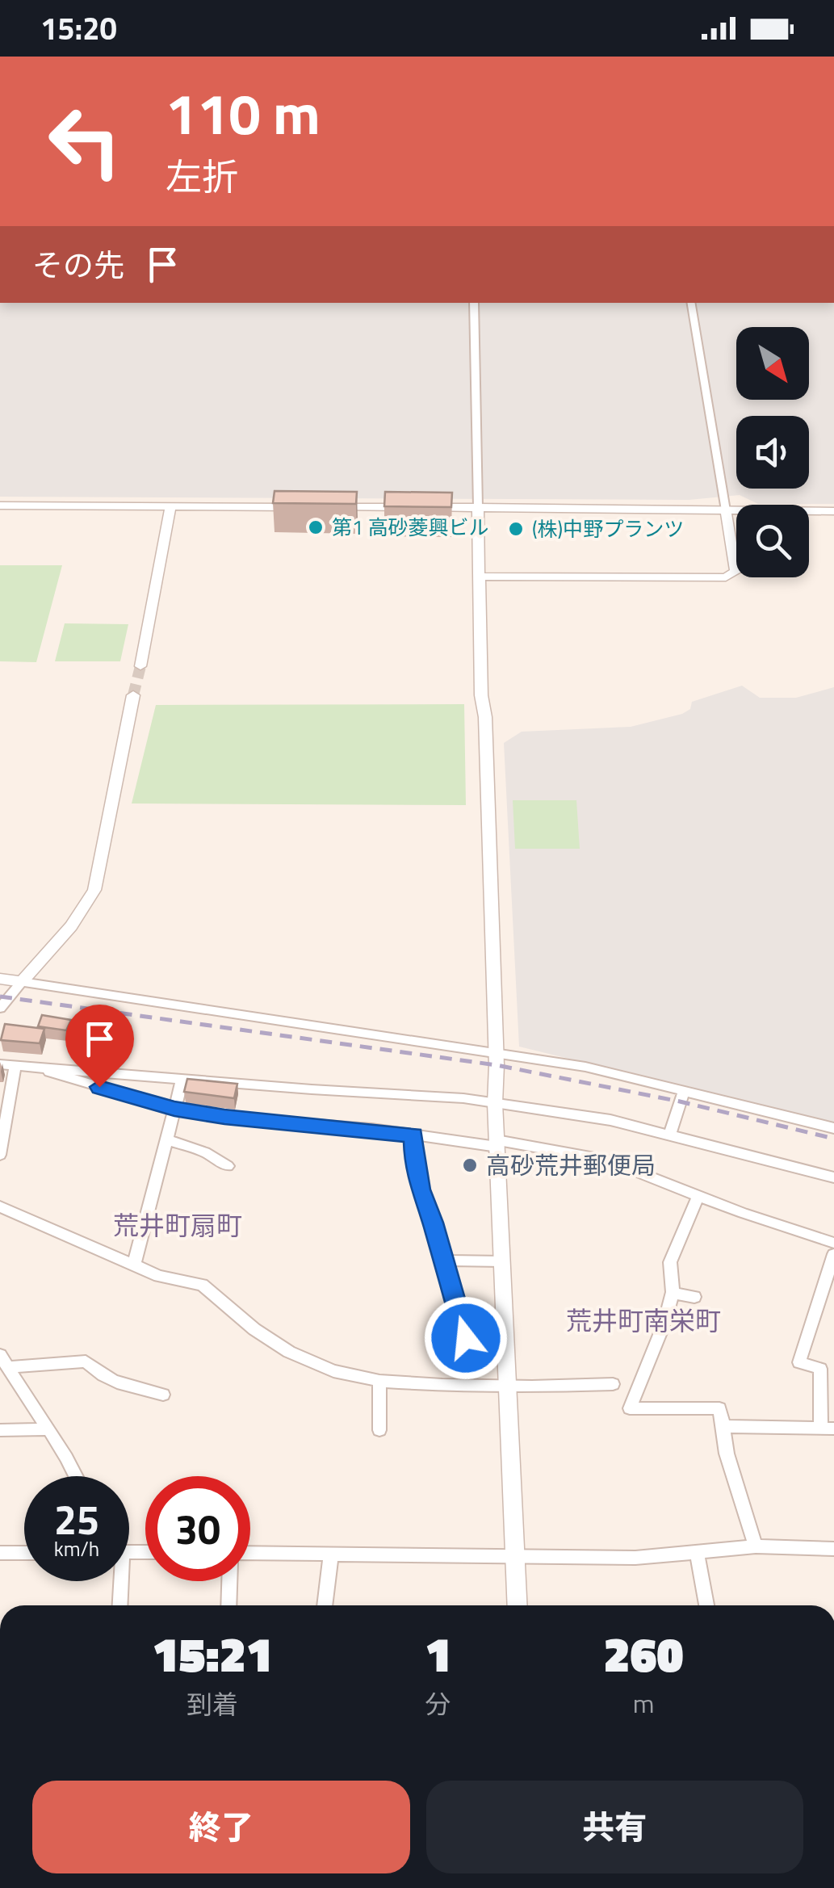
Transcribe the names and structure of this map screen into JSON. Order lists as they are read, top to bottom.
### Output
{
  "districts": ["荒井町扇町", "荒井町南栄町"],
  "places": ["第1 高砂菱興ビル", "(株)中野プランツ", "高砂荒井郵便局"],
  "north": "bottom right",
  "page": {
    "status": "15:20",
    "turn": ["110 m", "左折"],
    "then": "その先",
    "speed": "25 km/h",
    "limit": "30",
    "eta": [
      "15:21",
      "到着",
      "1",
      "分",
      "260",
      "m"
    ],
    "buttons": ["終了", "共有"]
  }
}
